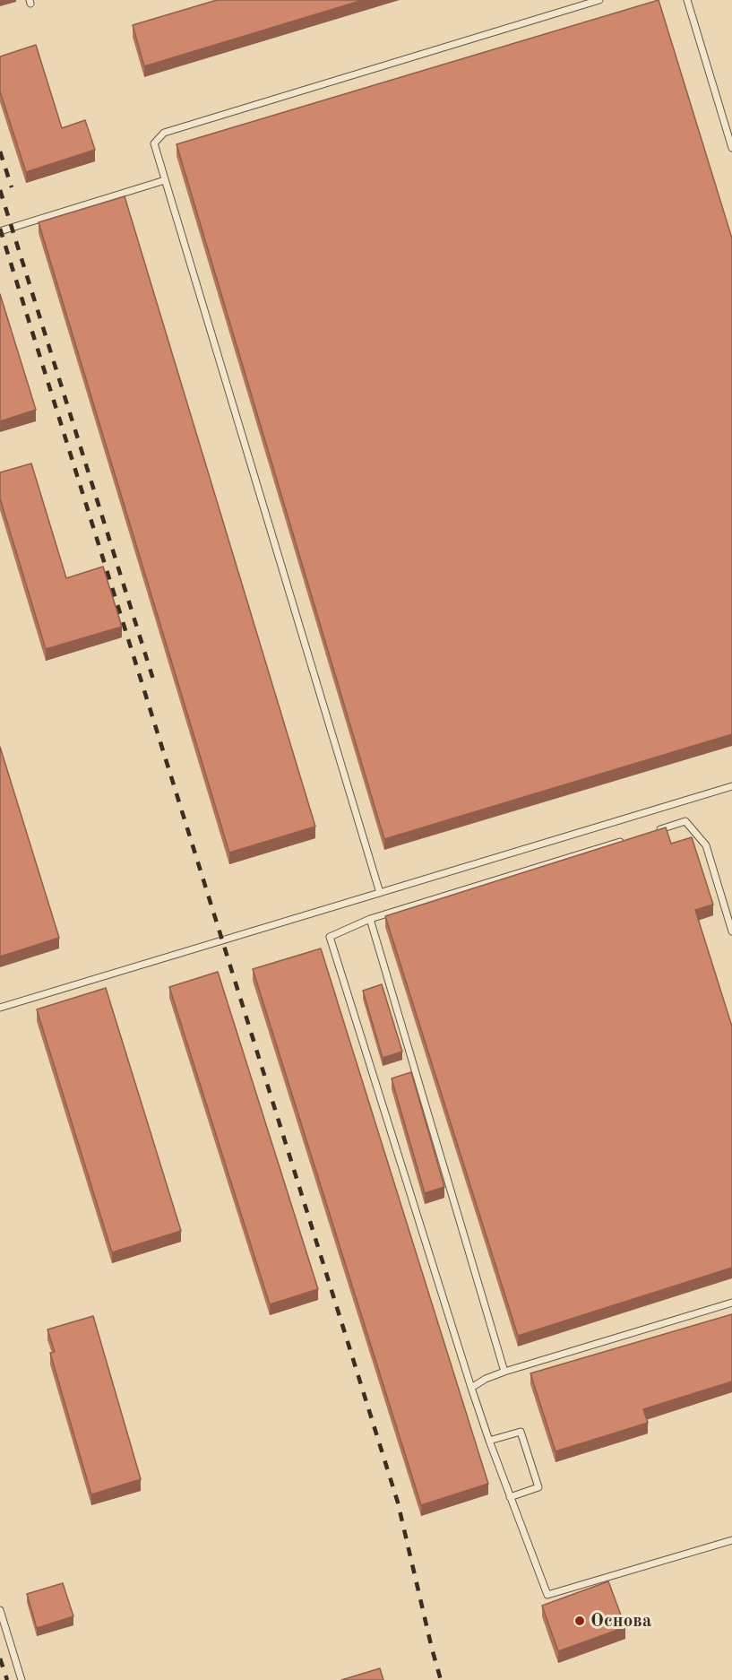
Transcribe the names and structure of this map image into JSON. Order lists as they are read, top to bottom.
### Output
{
  "places": ["Основа"]
}
